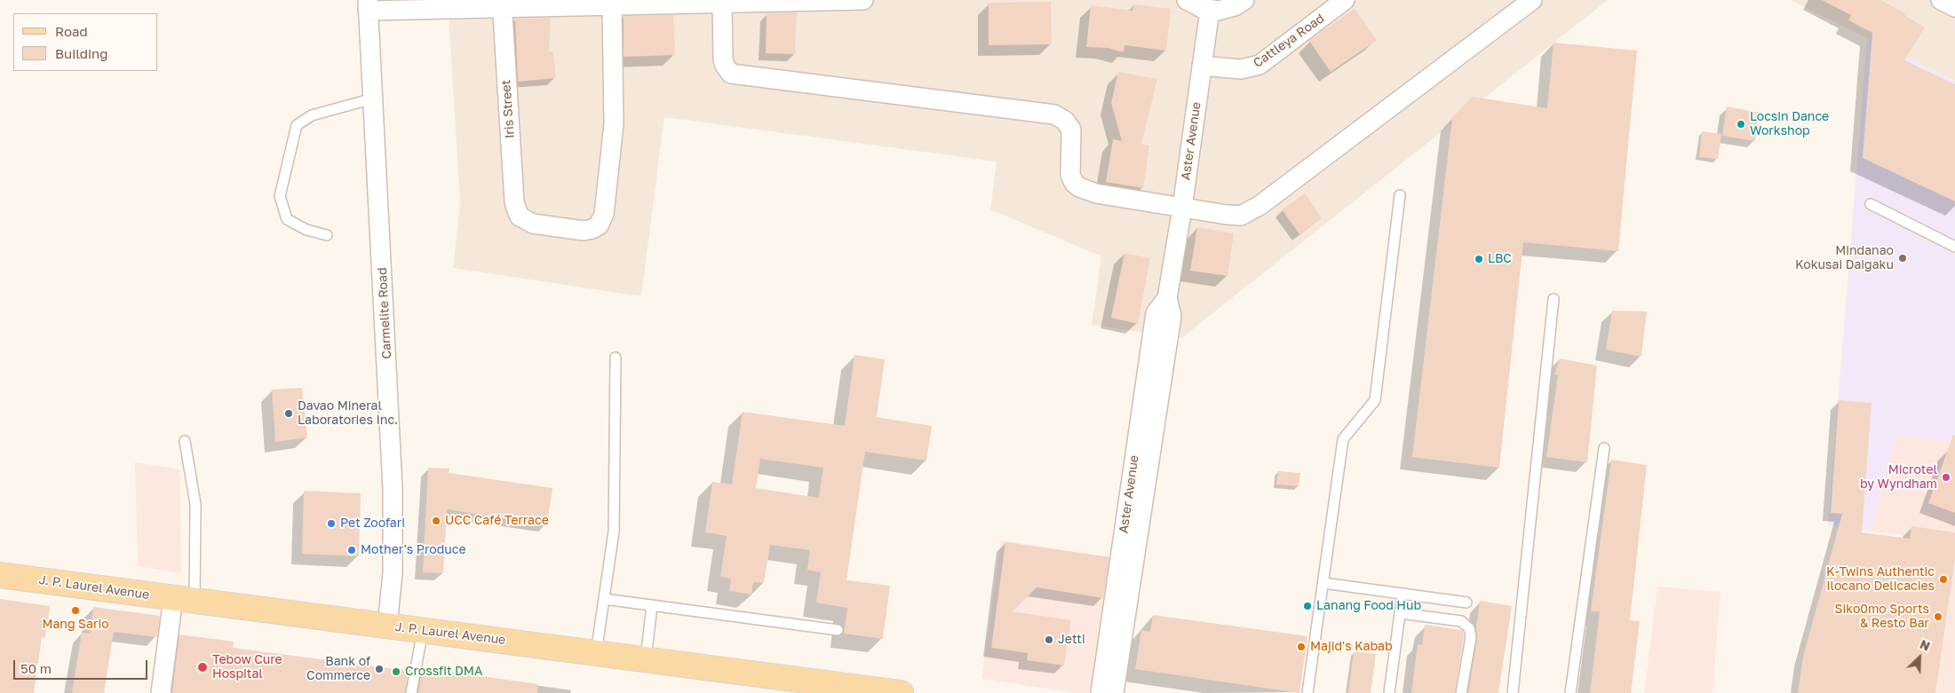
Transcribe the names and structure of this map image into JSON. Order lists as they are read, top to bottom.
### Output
{
  "streets": {
    "main road": ["J. P. Laurel Avenue"],
    "street": [
      "Cattleya Road",
      "Iris Street",
      "Aster Avenue",
      "Carmelite Road"
    ]
  },
  "crossings": [
    ["Cattleya Road", "Aster Avenue"],
    ["Carmelite Road", "J. P. Laurel Avenue"]
  ],
  "places": [
    "Locsin Dance Workshop",
    "Mindanao Kokusai Daigaku",
    "LBC",
    "Davao Mineral Laboratories Inc.",
    "Microtel by Wyndham",
    "UCC Café Terrace",
    "Pet Zoofari",
    "Mother's Produce",
    "K-Twins Authentic Ilocano Delicacies",
    "Lanang Food Hub",
    "Mang Sario",
    "Siko0mo Sports & Resto Bar",
    "Jetti",
    "Majid's Kabab",
    "Tebow Cure Hospital",
    "Bank of Commerce",
    "Crossfit DMA"
  ],
  "legend": ["Road", "Building"],
  "scale_bar": "50 m",
  "north": "top right"
}
